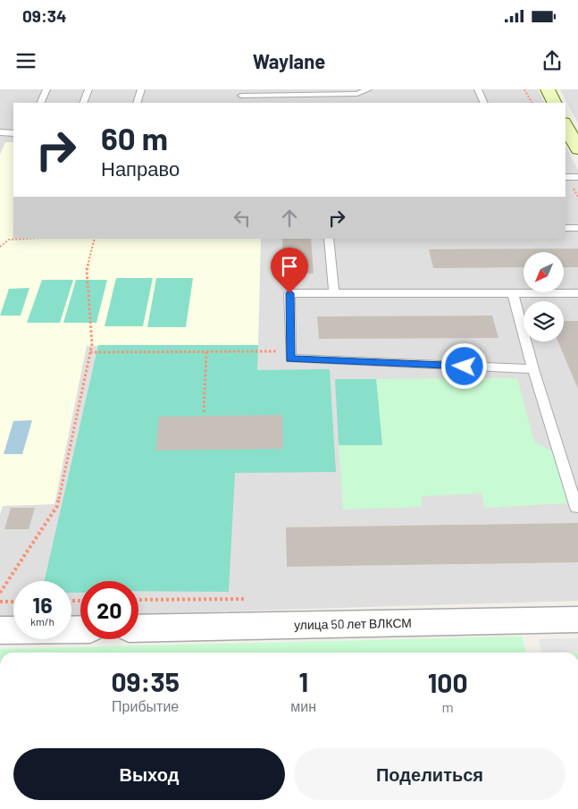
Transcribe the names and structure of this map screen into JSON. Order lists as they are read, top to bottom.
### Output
{
  "streets": {
    "street": ["улица 50 лет ВЛКСМ"]
  },
  "north": "bottom left",
  "page": {
    "status": "09:34",
    "header": "Waylane",
    "turn": ["60 m", "Направо"],
    "speed": "16 km/h",
    "limit": "20",
    "eta": [
      "09:35",
      "Прибытие",
      "1",
      "мин",
      "100",
      "m"
    ],
    "buttons": ["Выход", "Поделиться"]
  }
}
